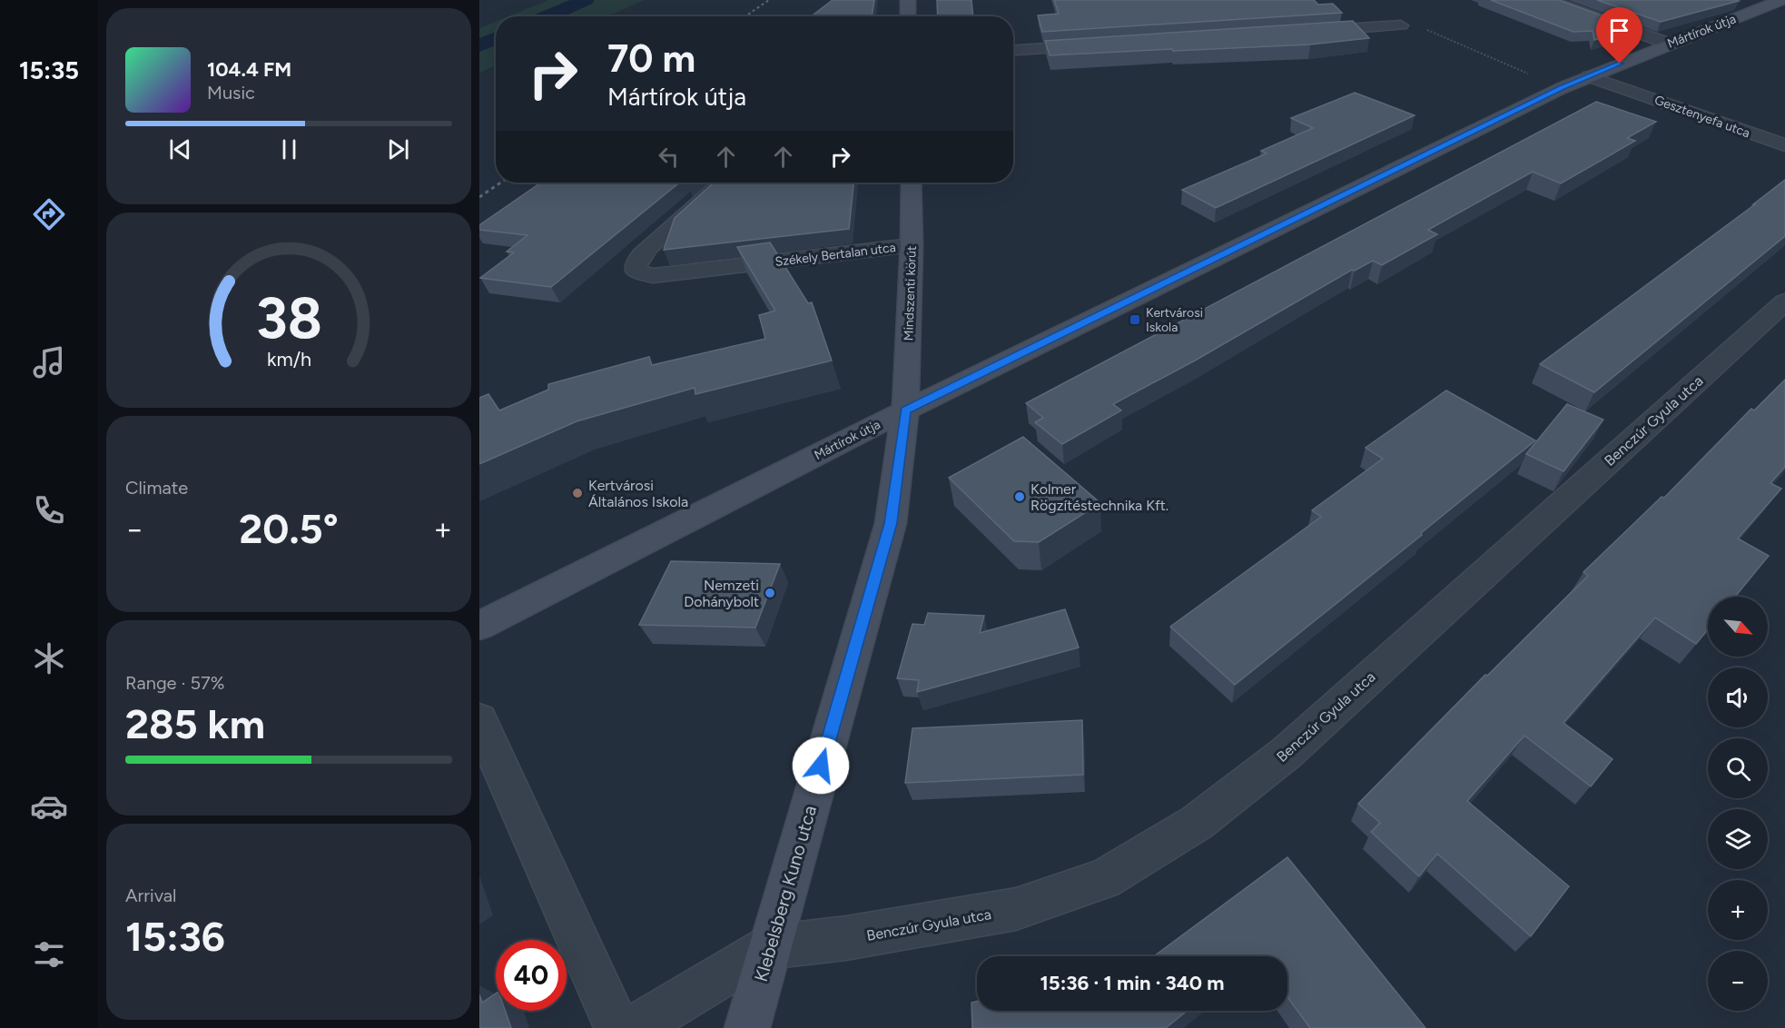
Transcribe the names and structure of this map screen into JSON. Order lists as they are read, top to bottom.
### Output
{
  "streets": {
    "street": [
      "Mártírok útja",
      "Gesztenyefa utca",
      "Székely Bertalan utca",
      "Mindszenti körút",
      "Benczúr Gyula utca",
      "Klebelsberg Kuno utca"
    ]
  },
  "crossings": [
    ["Mártírok útja", "Gesztenyefa utca"],
    ["Mártírok útja", "Mindszenti körút"],
    ["Mártírok útja", "Klebelsberg Kuno utca"],
    ["Székely Bertalan utca", "Mindszenti körút"],
    ["Mindszenti körút", "Klebelsberg Kuno utca"],
    ["Benczúr Gyula utca", "Klebelsberg Kuno utca"]
  ],
  "places": {
    "transit": ["Kertvárosi Iskola"],
    "other": ["Kertvárosi Általános Iskola", "Kolmer Rögzítéstechnika Kft.", "Nemzeti Dohánybolt"]
  },
  "north": "bottom right",
  "page": {
    "tabs": "15:35",
    "turn": ["70 m", "Mártírok útja"],
    "song": ["104.4 FM", "Music"],
    "tile": [
      "Climate",
      ["Range · 57%", "285 km"],
      ["Arrival", "15:36"]
    ],
    "heat": ["−", "20.5°", "+"],
    "map_buttons": ["+", "−"],
    "limit": "40",
    "trip": "15:36 · 1 min · 340 m",
    "gauge": ["38", "km/h"]
  }
}
